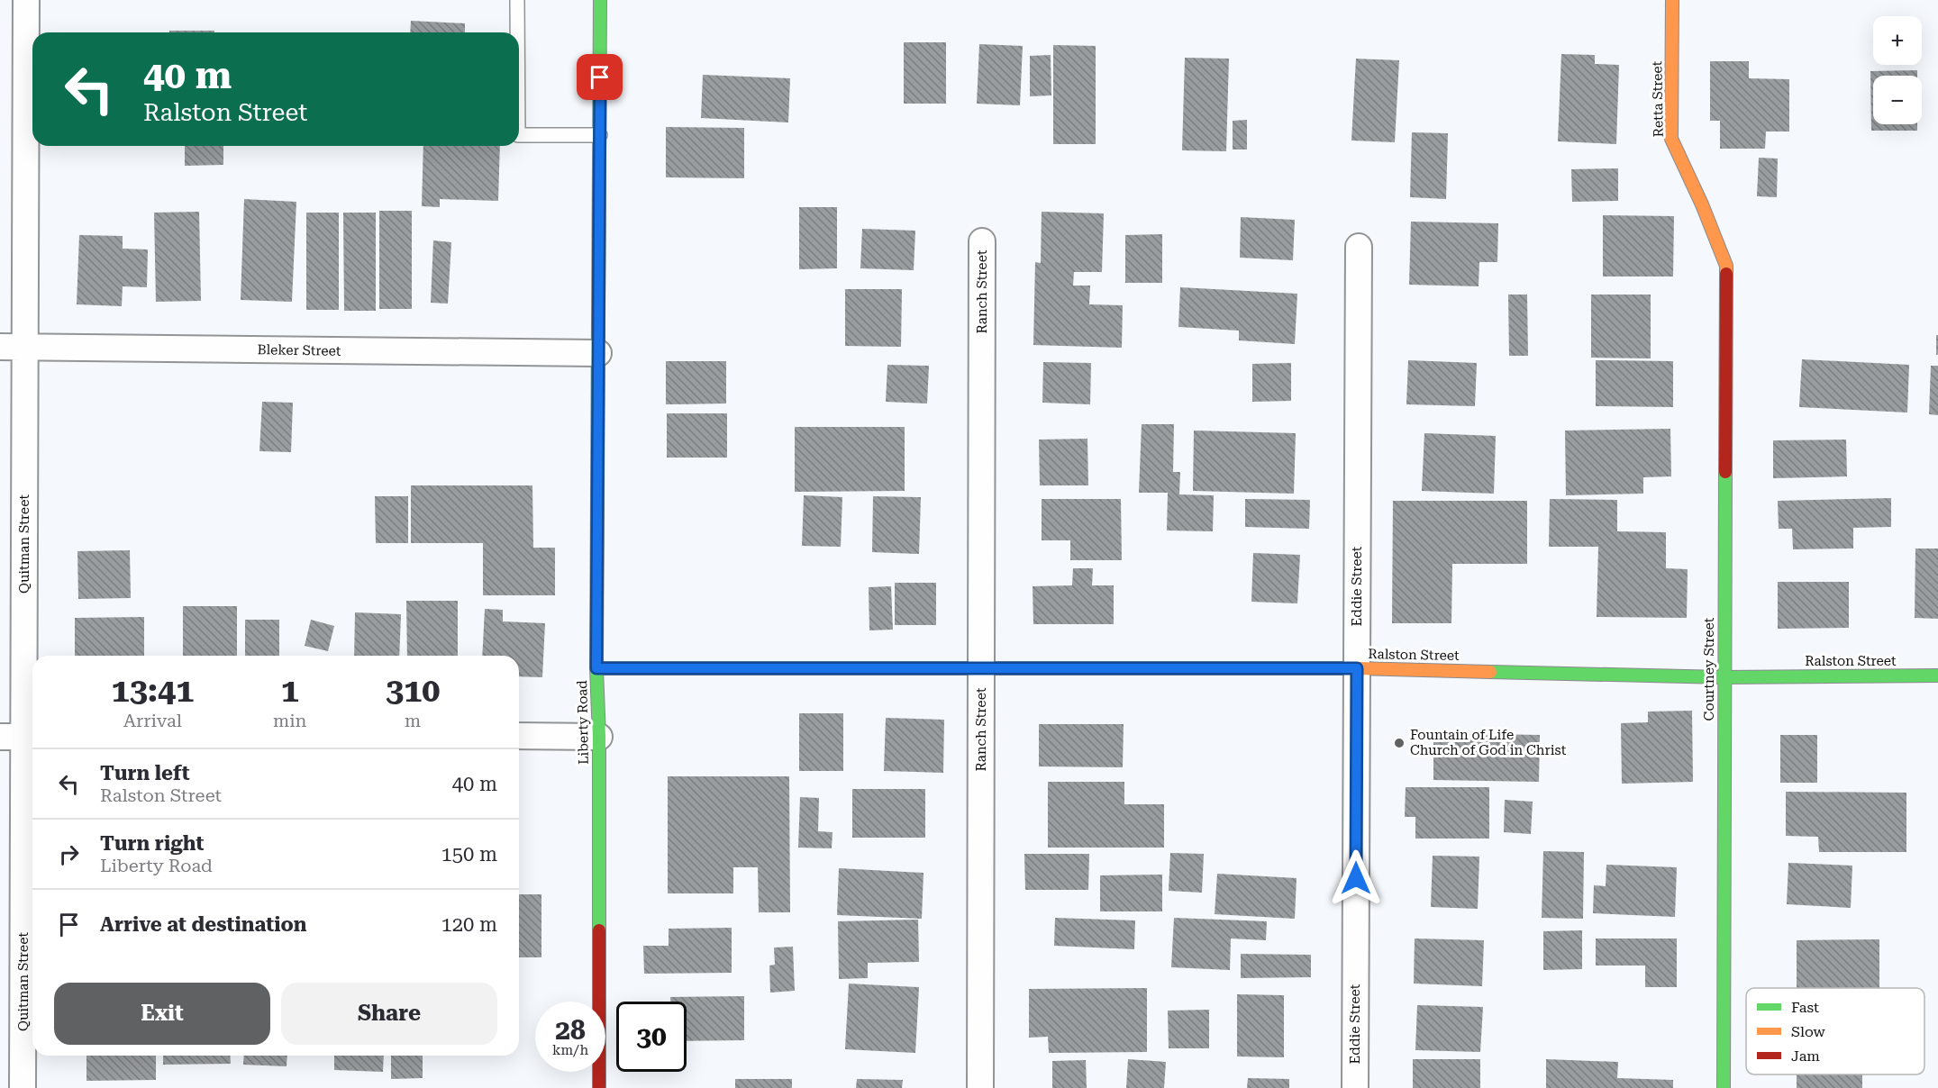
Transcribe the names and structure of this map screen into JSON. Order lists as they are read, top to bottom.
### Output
{
  "streets": {
    "street": [
      "Retta Street",
      "Ranch Street",
      "Bleker Street",
      "Quitman Street",
      "Eddie Street",
      "Ralston Street",
      "Courtney Street",
      "Liberty Road"
    ]
  },
  "crossings": [
    ["Retta Street", "Courtney Street"],
    ["Ranch Street", "Ralston Street"],
    ["Bleker Street", "Quitman Street"],
    ["Bleker Street", "Liberty Road"],
    ["Eddie Street", "Ralston Street"],
    ["Ralston Street", "Courtney Street"],
    ["Ralston Street", "Liberty Road"]
  ],
  "places": ["Fountain of Life Church of God in Christ"],
  "legend": ["Fast", "Slow", "Jam"],
  "page": {
    "map_buttons": ["+", "−"],
    "turn": ["40 m", "Ralston Street"],
    "eta": [
      "13:41",
      "Arrival",
      "1",
      "min",
      "310",
      "m"
    ],
    "list": [
      {
        "name": "Turn left",
        "note": "Ralston Street",
        "value": "40 m"
      },
      {
        "name": "Turn right",
        "note": "Liberty Road",
        "value": "150 m"
      },
      {
        "name": "Arrive at destination",
        "value": "120 m"
      }
    ],
    "buttons": ["Exit", "Share"],
    "speed": "28 km/h",
    "limit": "30"
  }
}
